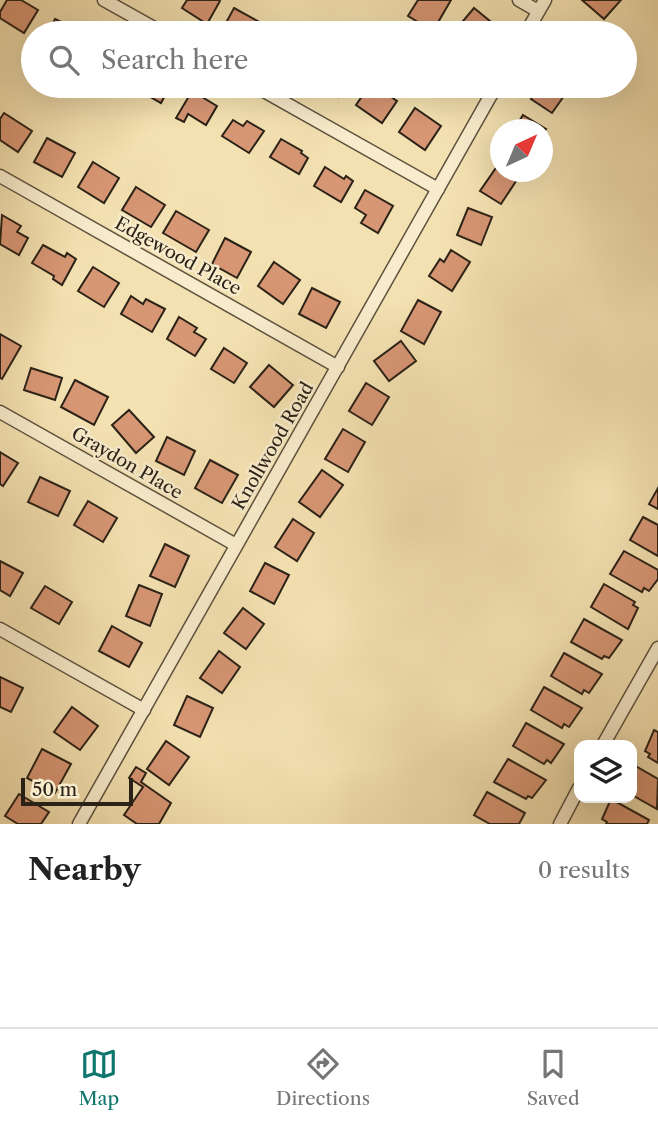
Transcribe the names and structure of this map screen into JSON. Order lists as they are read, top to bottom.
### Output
{
  "streets": {
    "street": ["Edgewood Place", "Knollwood Road", "Graydon Place"]
  },
  "crossings": [
    ["Edgewood Place", "Knollwood Road"],
    ["Knollwood Road", "Graydon Place"]
  ],
  "scale_bar": "50 m",
  "north": "top right",
  "page": {
    "search": "Search here",
    "scale": "50 m",
    "heading": ["Nearby", "0 results"],
    "nav": ["Map", "Directions", "Saved"]
  }
}
